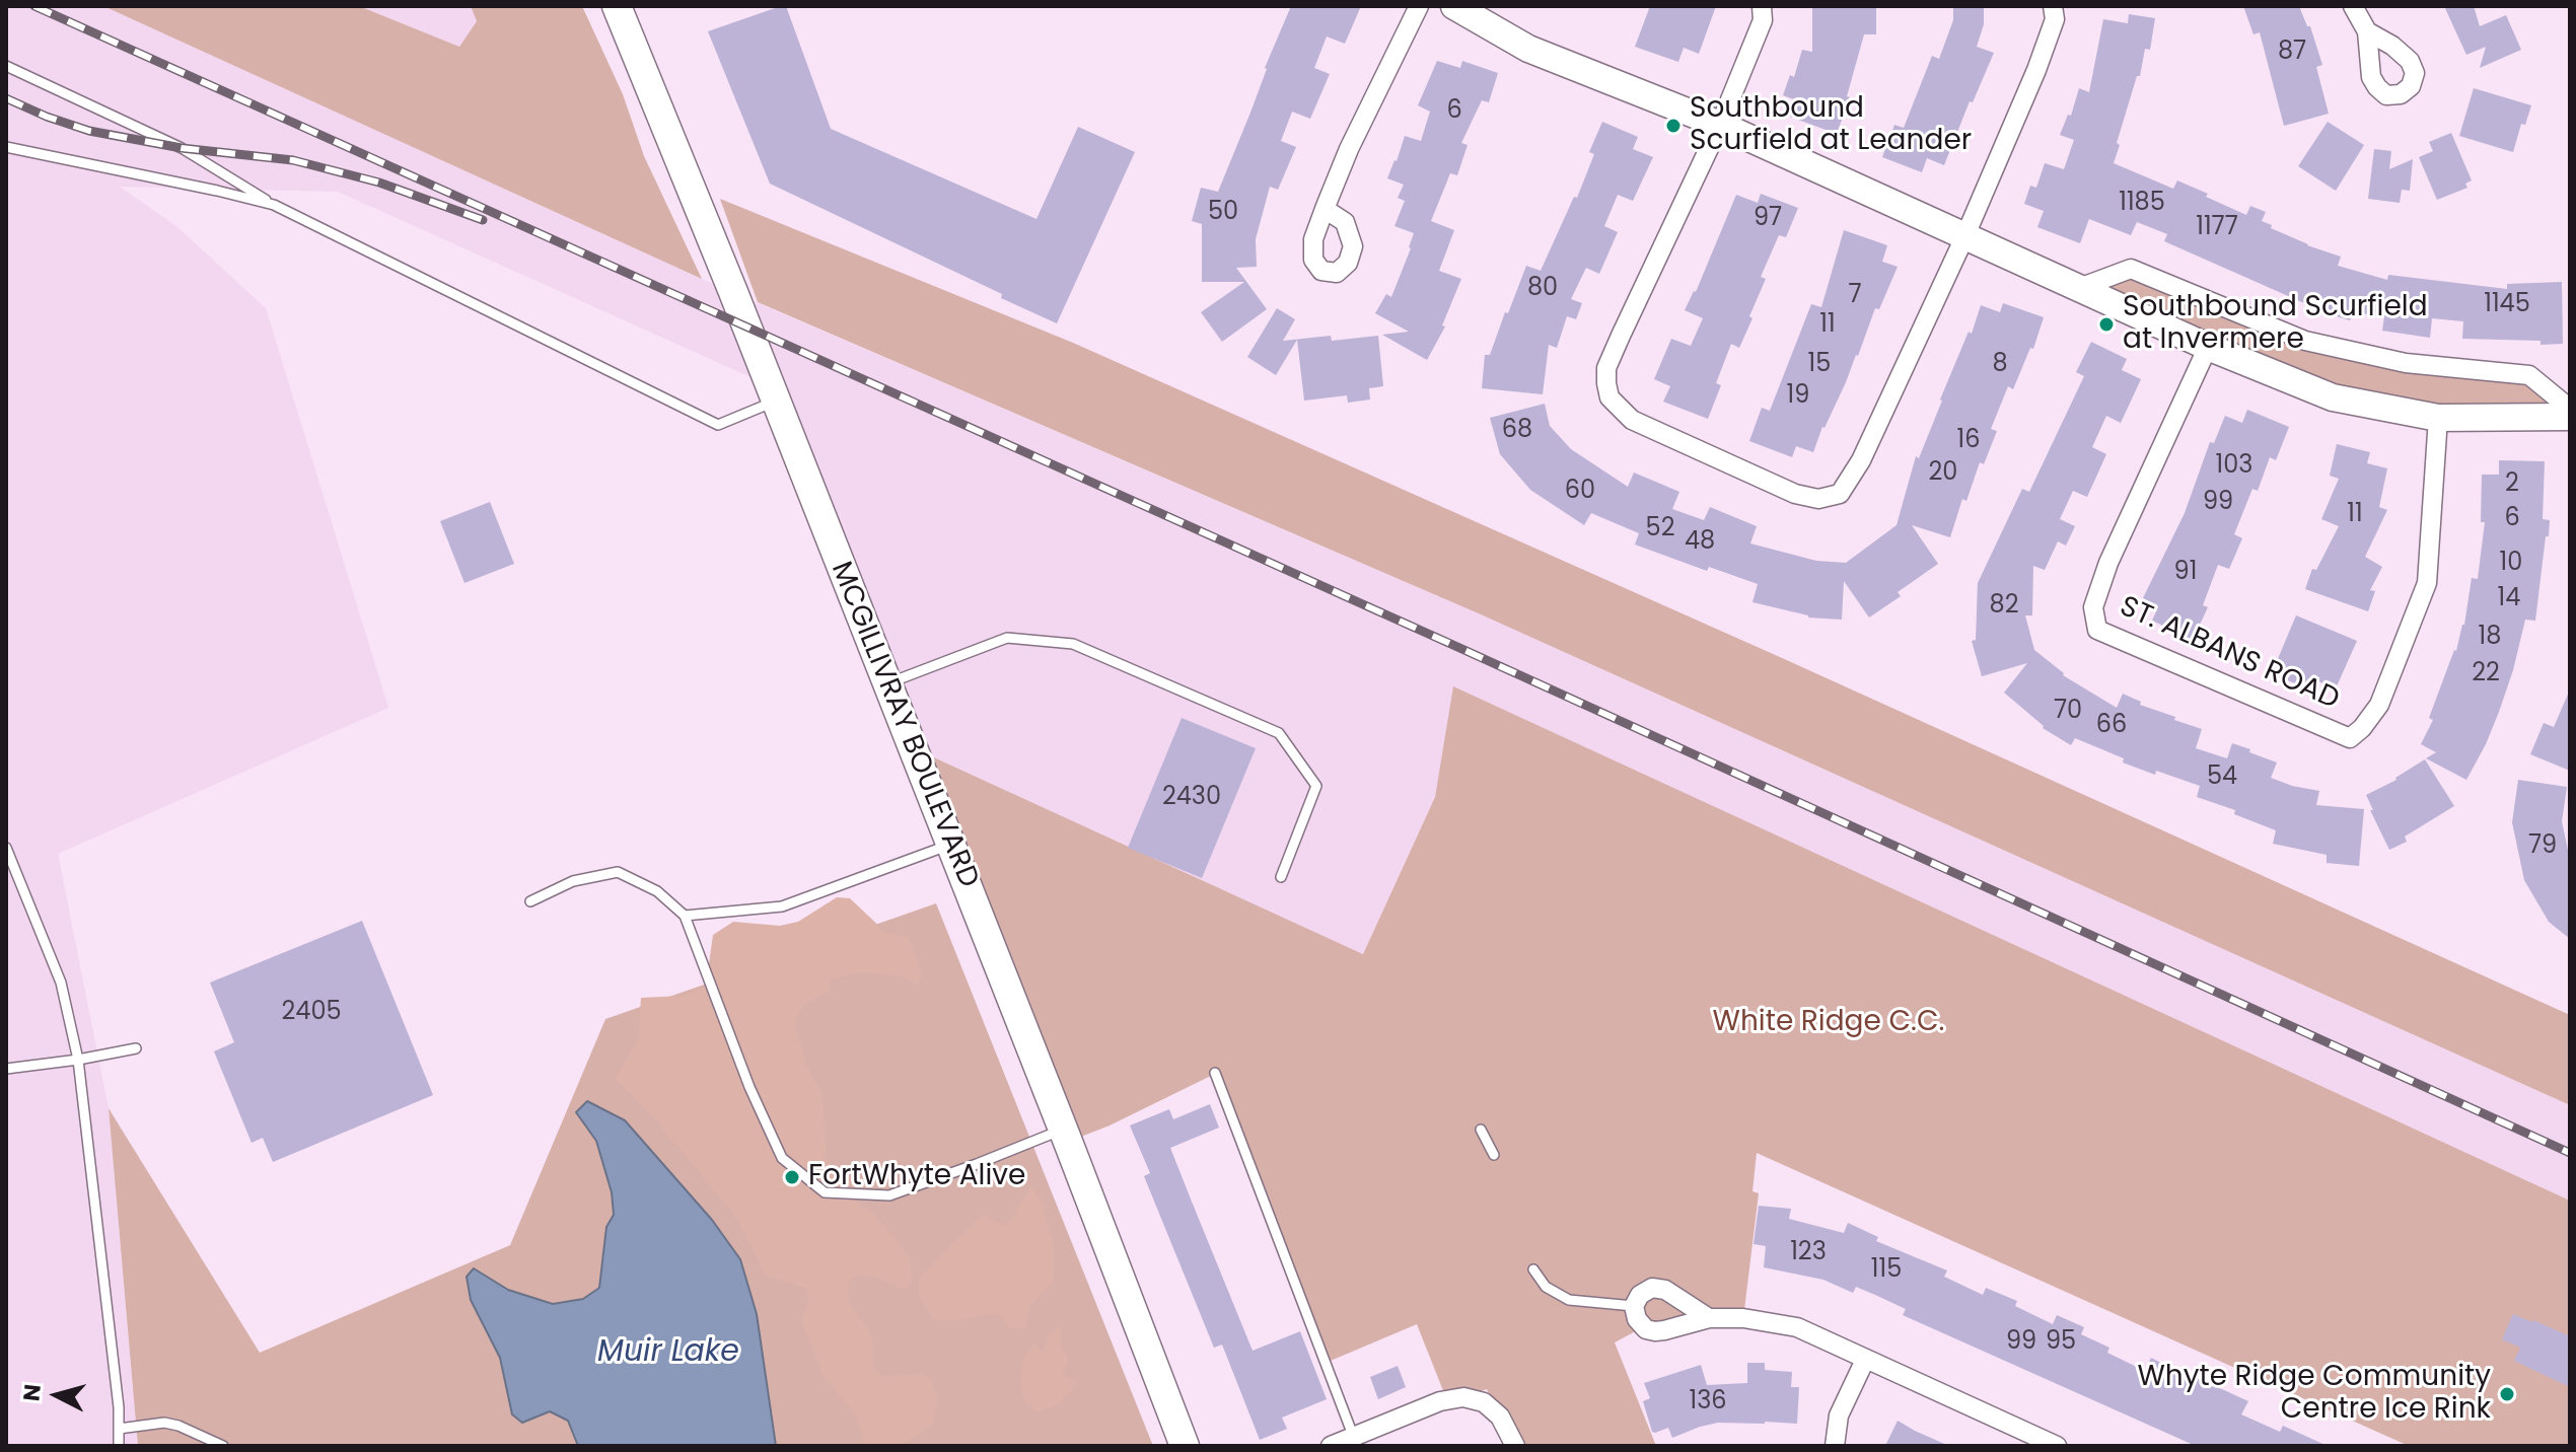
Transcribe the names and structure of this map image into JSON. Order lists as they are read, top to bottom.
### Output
{
  "streets": {
    "main road": ["MCGILLIVRAY BOULEVARD"],
    "street": ["ST. ALBANS ROAD"]
  },
  "water": ["Muir Lake"],
  "parks": ["White Ridge C.C."],
  "places": [
    "Southbound Scurfield at Leander",
    "Southbound Scurfield at Invermere",
    "FortWhyte Alive",
    "Whyte Ridge Community Centre Ice Rink"
  ],
  "house_numbers": [
    "87",
    "6",
    "1185",
    "50",
    "97",
    "1177",
    "80",
    "7",
    "1145",
    "11",
    "15",
    "8",
    "19",
    "68",
    "16",
    "103",
    "20",
    "2",
    "60",
    "99",
    "11",
    "6",
    "52",
    "48",
    "10",
    "91",
    "14",
    "82",
    "18",
    "22",
    "70",
    "66",
    "54",
    "2430",
    "79",
    "2405",
    "123",
    "115",
    "99",
    "95",
    "136"
  ],
  "north": "left"
}
